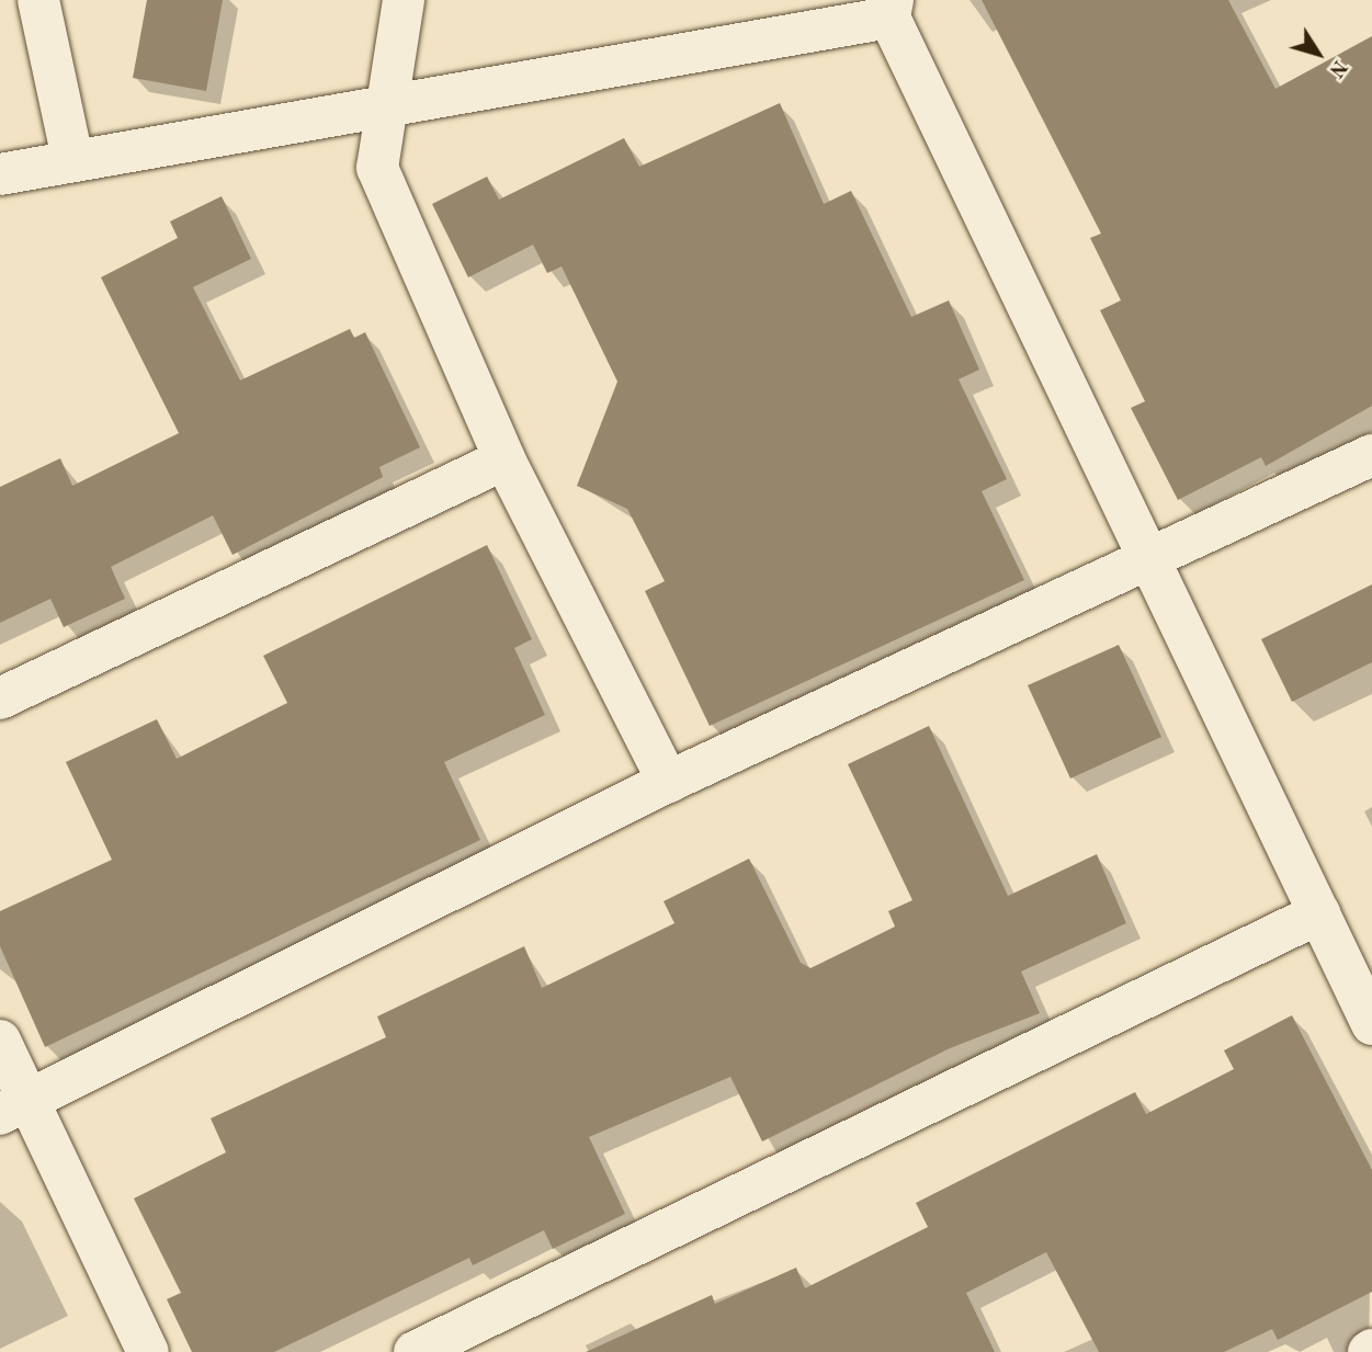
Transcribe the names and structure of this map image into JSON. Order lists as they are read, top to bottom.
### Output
{
  "north": "bottom right"
}
